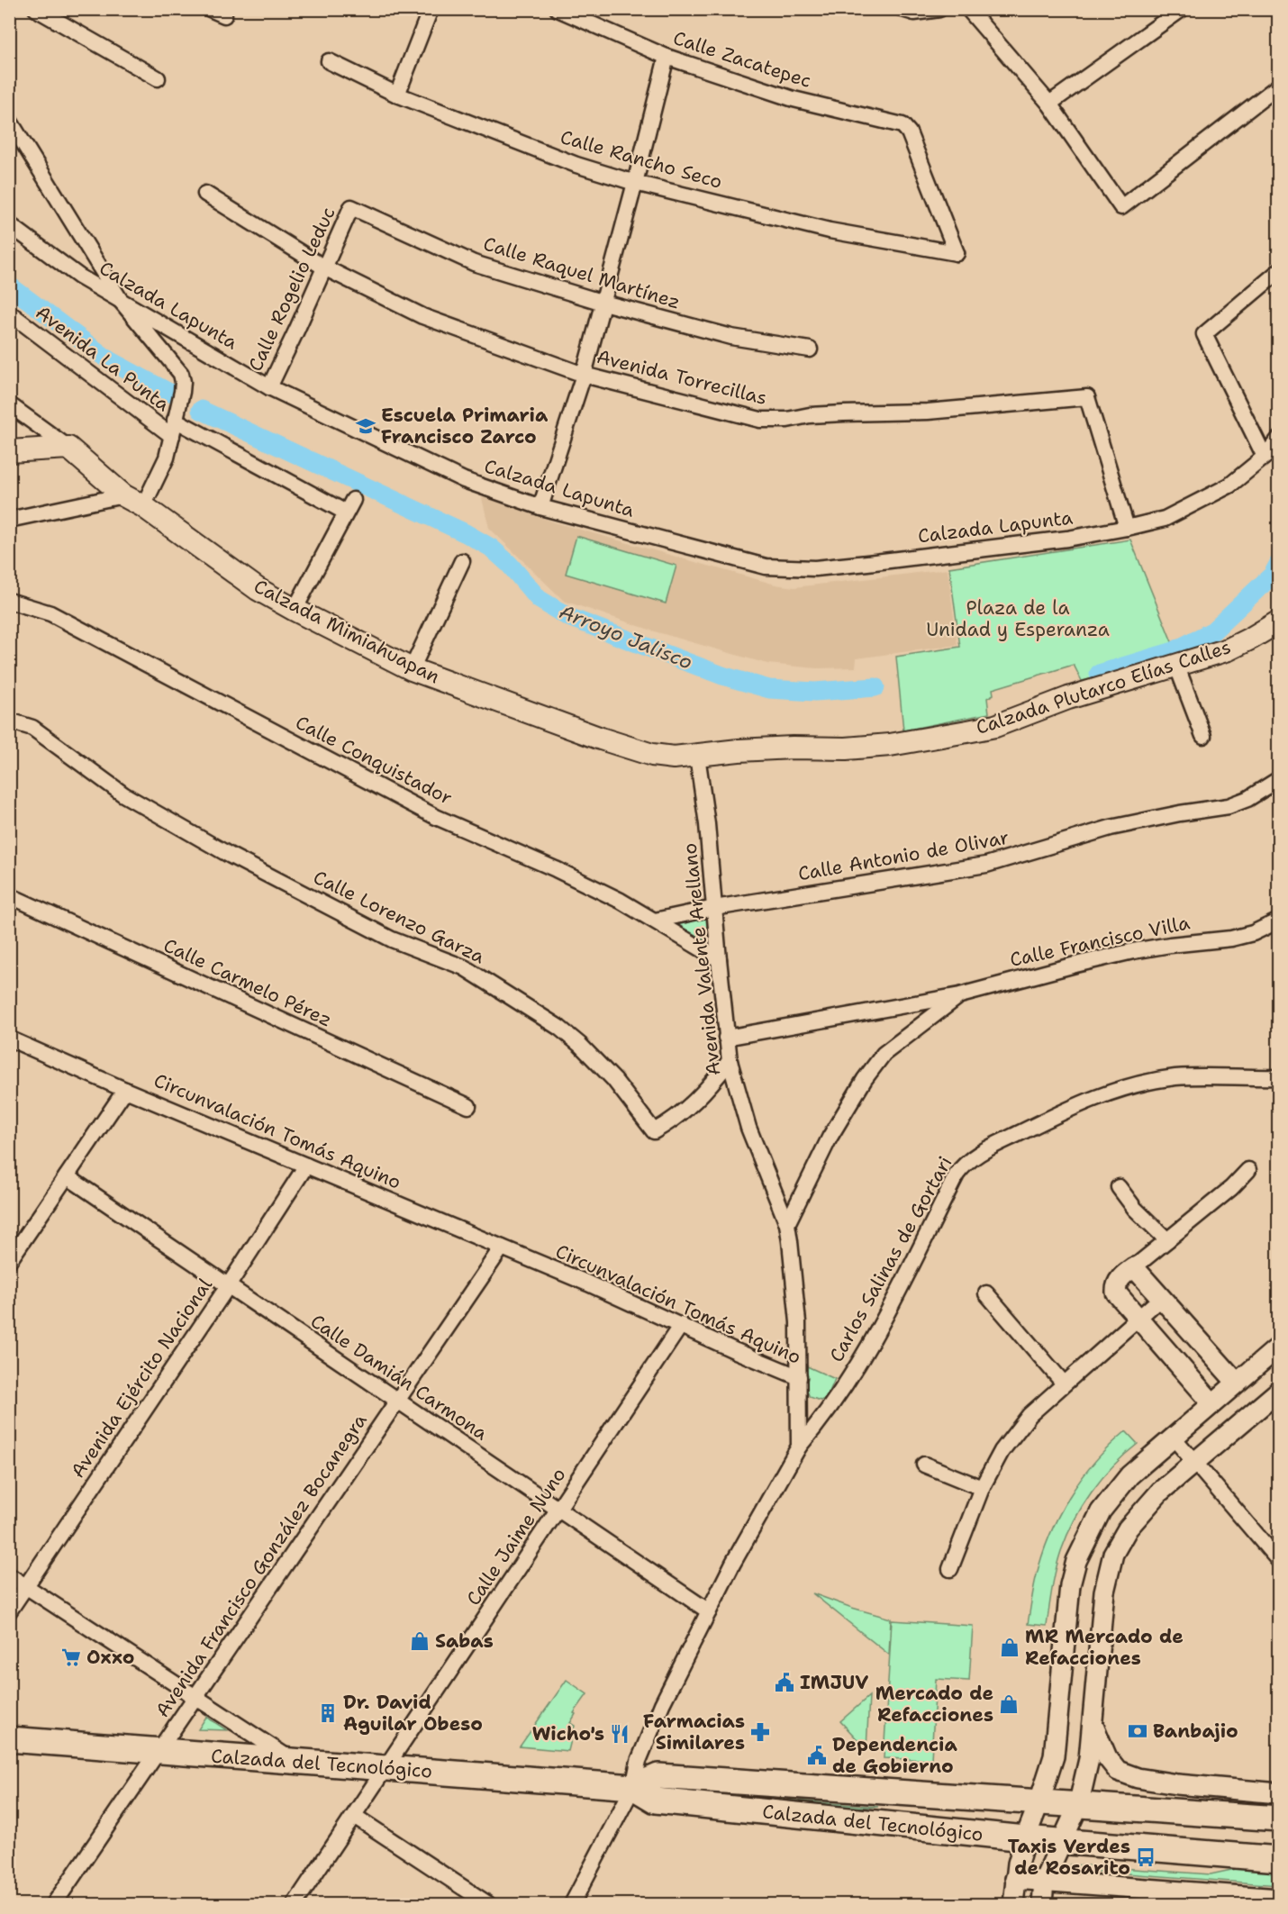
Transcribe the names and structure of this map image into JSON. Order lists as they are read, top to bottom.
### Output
{
  "streets": {
    "main road": ["Calzada Mimiahuapan", "Calzada Plutarco Elías Calles", "Calzada del Tecnológico"],
    "street": [
      "Calle Zacatepec",
      "Calle Rancho Seco",
      "Calle Raquel Martínez",
      "Calle Rogelio Leduc",
      "Calzada Lapunta",
      "Avenida La Punta",
      "Avenida Torrecillas",
      "Calle Conquistador",
      "Calle Antonio de Olivar",
      "Calle Lorenzo Garza",
      "Calle Francisco Villa",
      "Avenida Valente Arellano",
      "Calle Carmelo Pérez",
      "Circunvalación Tomás Aquino",
      "Carlos Salinas de Gortari",
      "Calle Damián Carmona",
      "Avenida Ejército Nacional",
      "Calle Jaime Nuno",
      "Avenida Francisco González Bocanegra"
    ]
  },
  "crossings": [
    ["Calle Zacatepec", "Calle Rancho Seco"],
    ["Calle Raquel Martínez", "Calle Rogelio Leduc"],
    ["Calle Rogelio Leduc", "Calzada Lapunta"],
    ["Calle Rogelio Leduc", "Avenida Torrecillas"],
    ["Calzada Lapunta", "Avenida Torrecillas"],
    ["Calzada Mimiahuapan", "Calzada Plutarco Elías Calles"],
    ["Calzada Mimiahuapan", "Avenida Valente Arellano"],
    ["Calzada Plutarco Elías Calles", "Avenida Valente Arellano"],
    ["Calle Conquistador", "Calle Antonio de Olivar"],
    ["Calle Conquistador", "Avenida Valente Arellano"],
    ["Calle Antonio de Olivar", "Avenida Valente Arellano"],
    ["Calle Lorenzo Garza", "Avenida Valente Arellano"],
    ["Calle Francisco Villa", "Avenida Valente Arellano"],
    ["Avenida Valente Arellano", "Circunvalación Tomás Aquino"],
    ["Circunvalación Tomás Aquino", "Carlos Salinas de Gortari"],
    ["Circunvalación Tomás Aquino", "Calle Damián Carmona"],
    ["Circunvalación Tomás Aquino", "Avenida Ejército Nacional"],
    ["Circunvalación Tomás Aquino", "Calle Jaime Nuno"],
    ["Circunvalación Tomás Aquino", "Avenida Francisco González Bocanegra"],
    ["Circunvalación Tomás Aquino", "Calzada del Tecnológico"],
    ["Calle Damián Carmona", "Avenida Ejército Nacional"],
    ["Calle Damián Carmona", "Calle Jaime Nuno"],
    ["Calle Damián Carmona", "Avenida Francisco González Bocanegra"],
    ["Calle Jaime Nuno", "Calzada del Tecnológico"],
    ["Avenida Francisco González Bocanegra", "Calzada del Tecnológico"]
  ],
  "water": ["Arroyo Jalisco"],
  "parks": ["Plaza de la Unidad y Esperanza"],
  "places": {
    "school or university": ["Escuela Primaria Francisco Zarco"],
    "shop": ["Sabas", "MR Mercado de Refacciones", "Mercado de Refacciones"],
    "supermarket": ["Oxxo"],
    "public building": ["IMJUV", "Dependencia de Gobierno"],
    "building": ["Dr. David Aguilar Obeso"],
    "bank": ["Banbajio"],
    "pharmacy": ["Farmacias Similares"],
    "restaurant": ["Wicho's"],
    "bus stop": ["Taxis Verdes de Rosarito"]
  }
}
